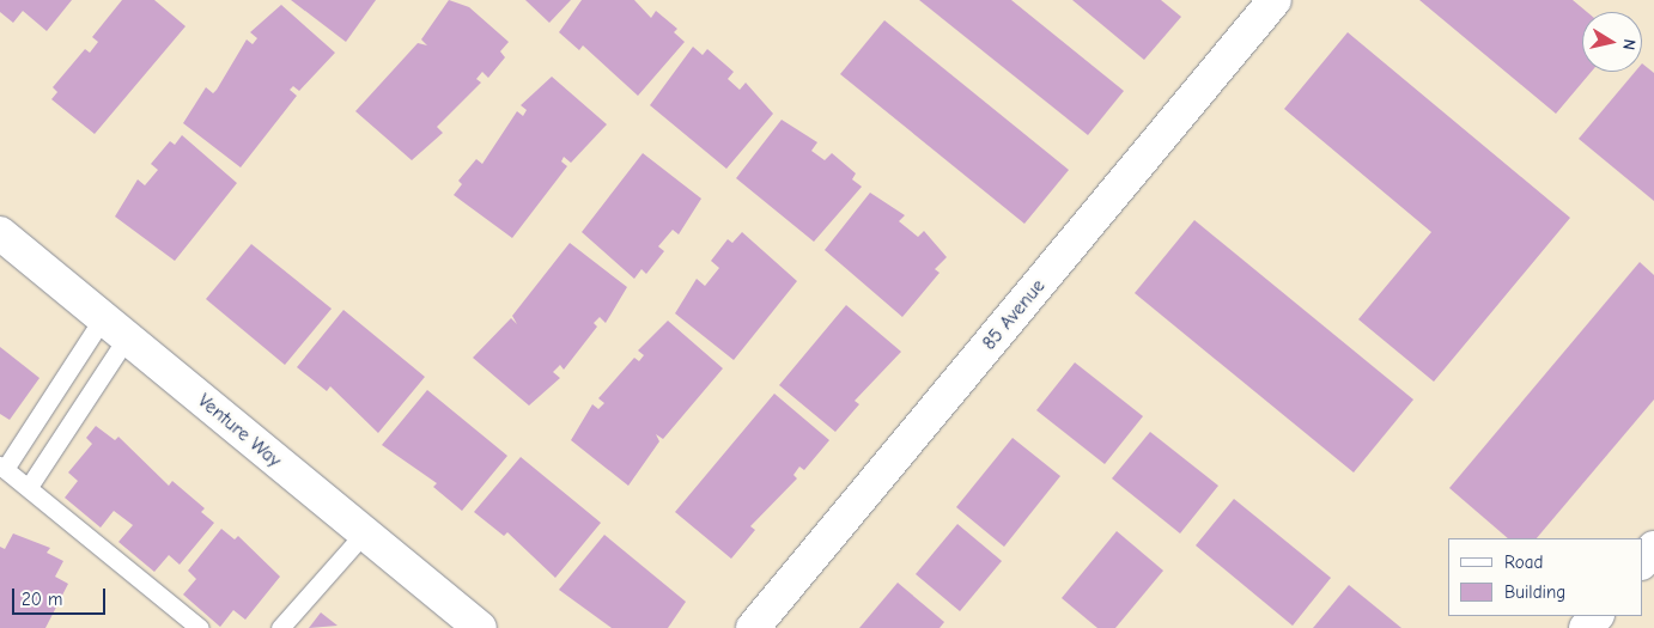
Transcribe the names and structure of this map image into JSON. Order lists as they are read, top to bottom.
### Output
{
  "streets": {
    "street": ["85 Avenue", "Venture Way"]
  },
  "legend": ["Road", "Building"],
  "scale_bar": "20 m",
  "north": "right"
}
